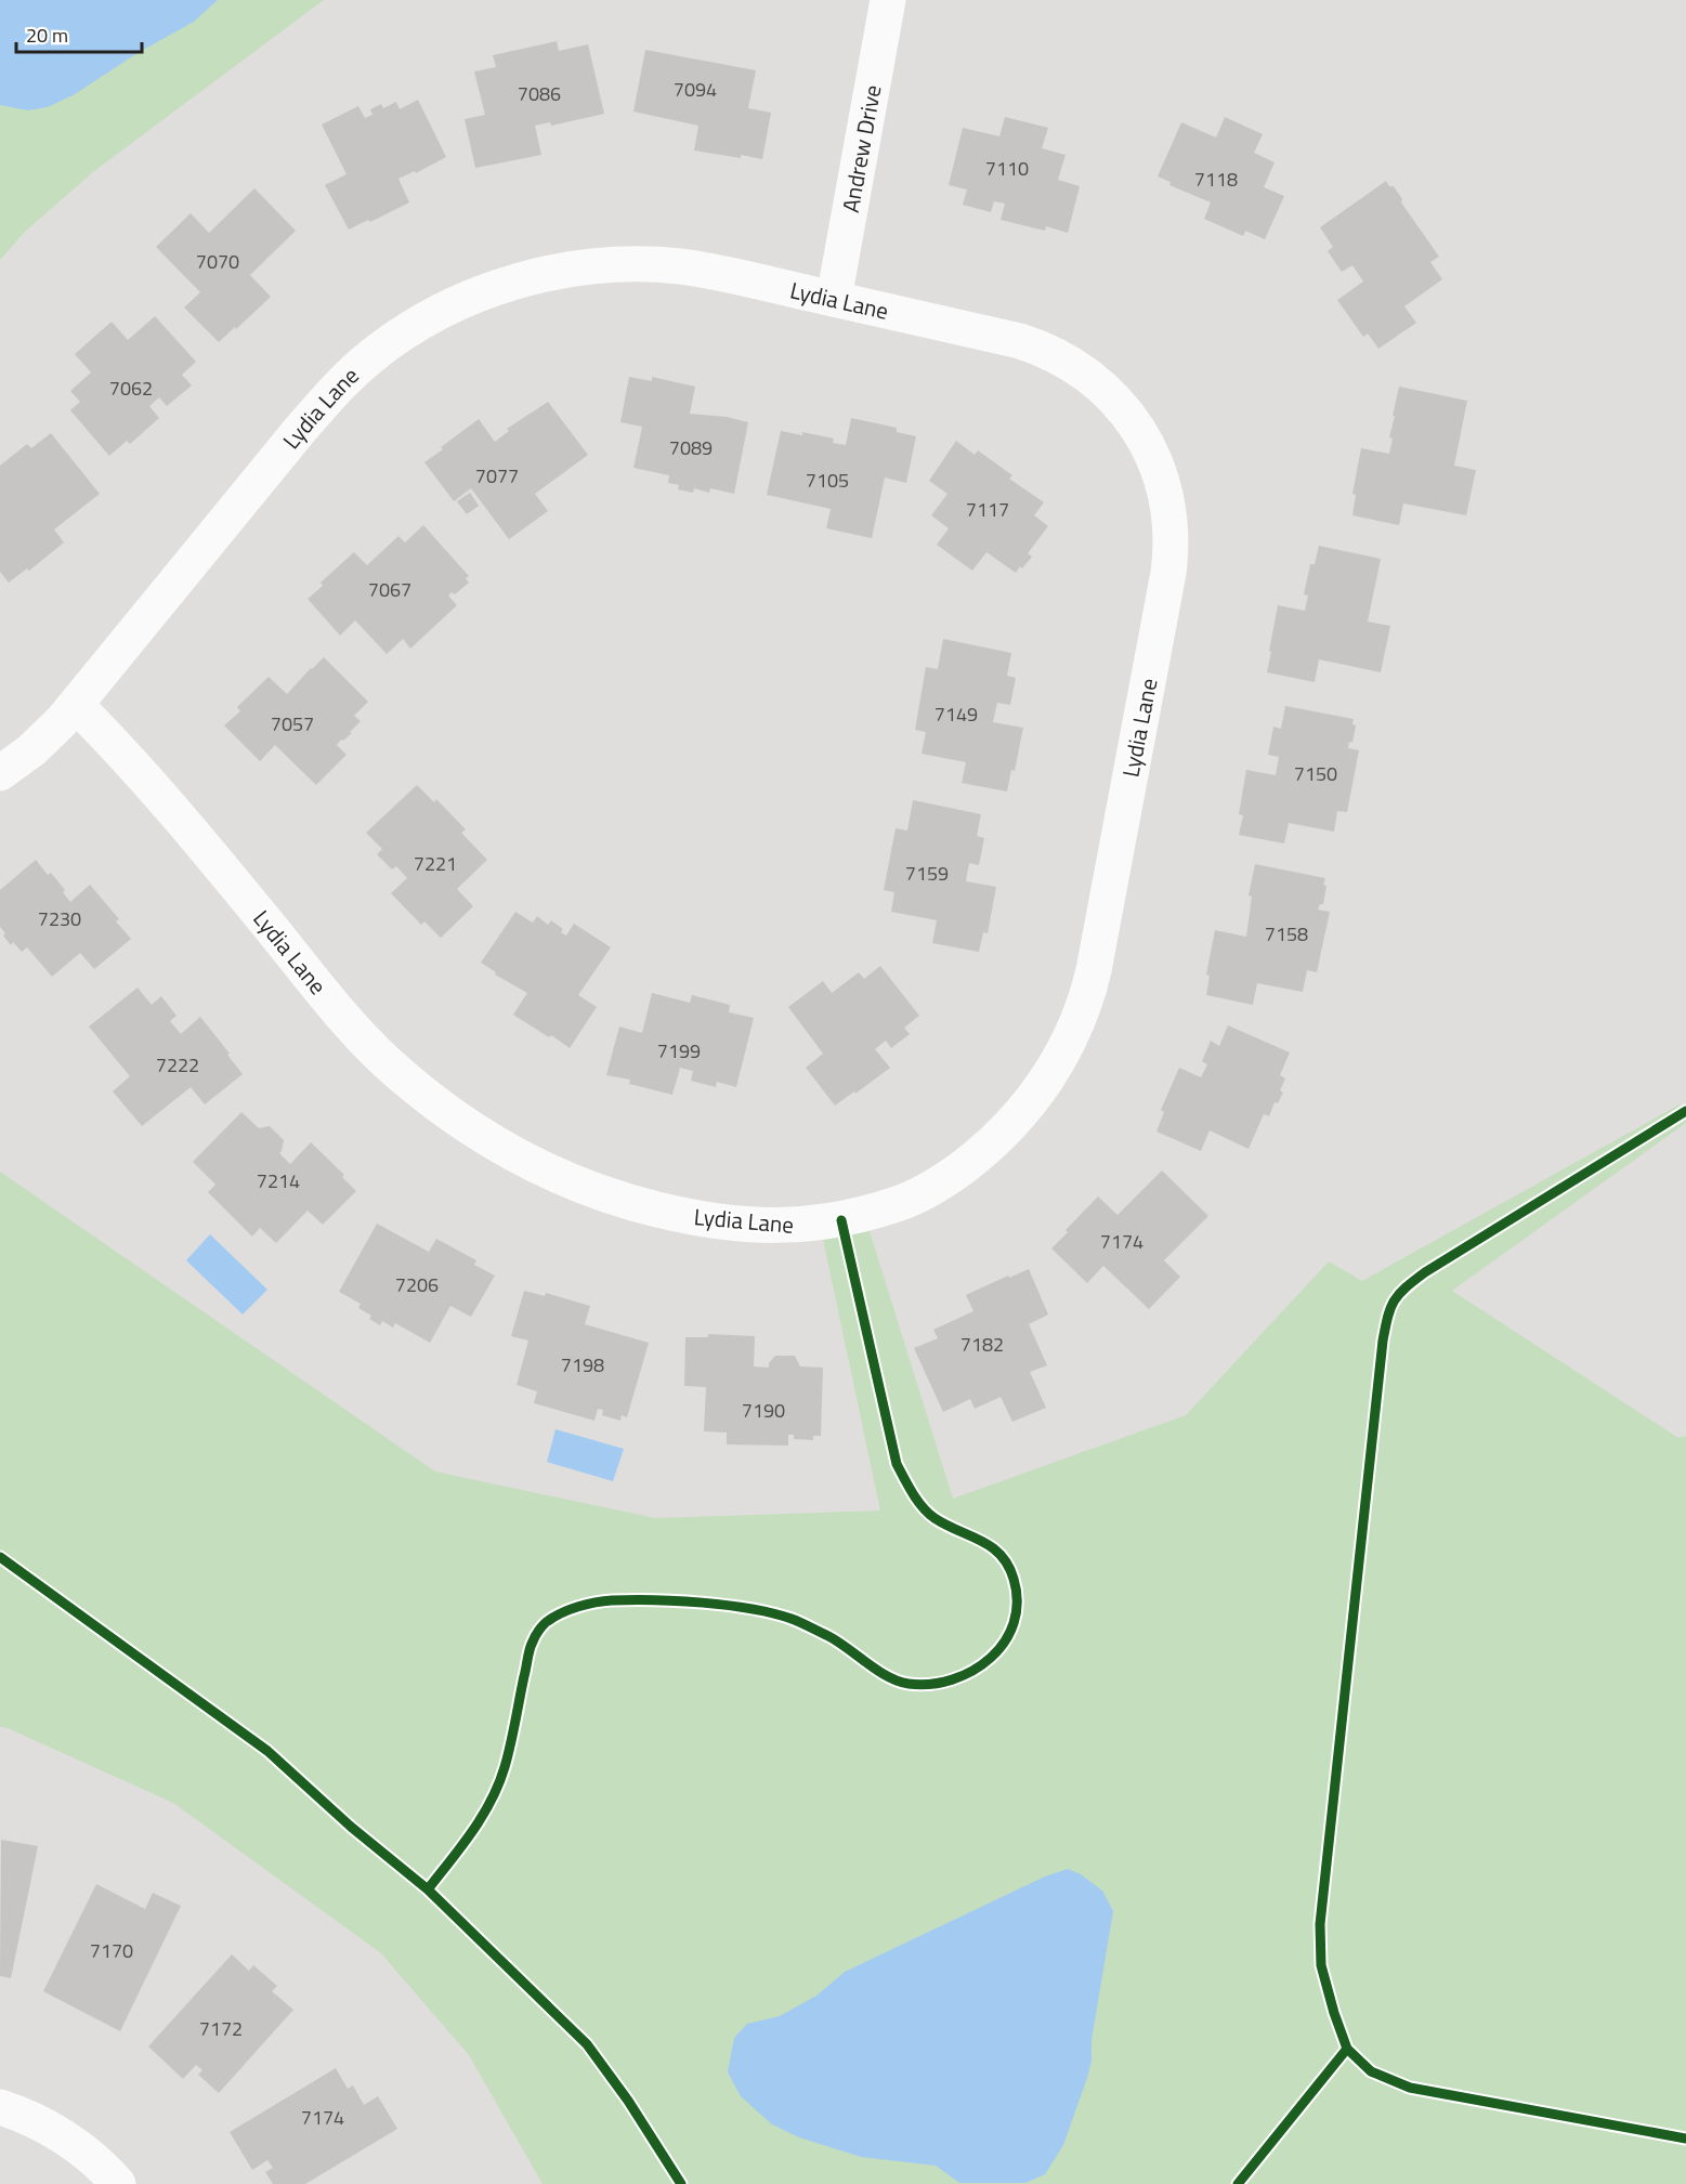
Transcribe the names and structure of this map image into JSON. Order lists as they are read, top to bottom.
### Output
{
  "streets": {
    "street": ["Andrew Drive", "Lydia Lane"]
  },
  "crossings": [
    ["Andrew Drive", "Lydia Lane"]
  ],
  "house_numbers": [
    "7094",
    "7086",
    "7110",
    "7118",
    "7070",
    "7062",
    "7089",
    "7077",
    "7105",
    "7117",
    "7067",
    "7149",
    "7057",
    "7150",
    "7221",
    "7159",
    "7230",
    "7158",
    "7199",
    "7222",
    "7214",
    "7174",
    "7206",
    "7182",
    "7198",
    "7190",
    "7170",
    "7172",
    "7174"
  ],
  "scale_bar": "20 m"
}
